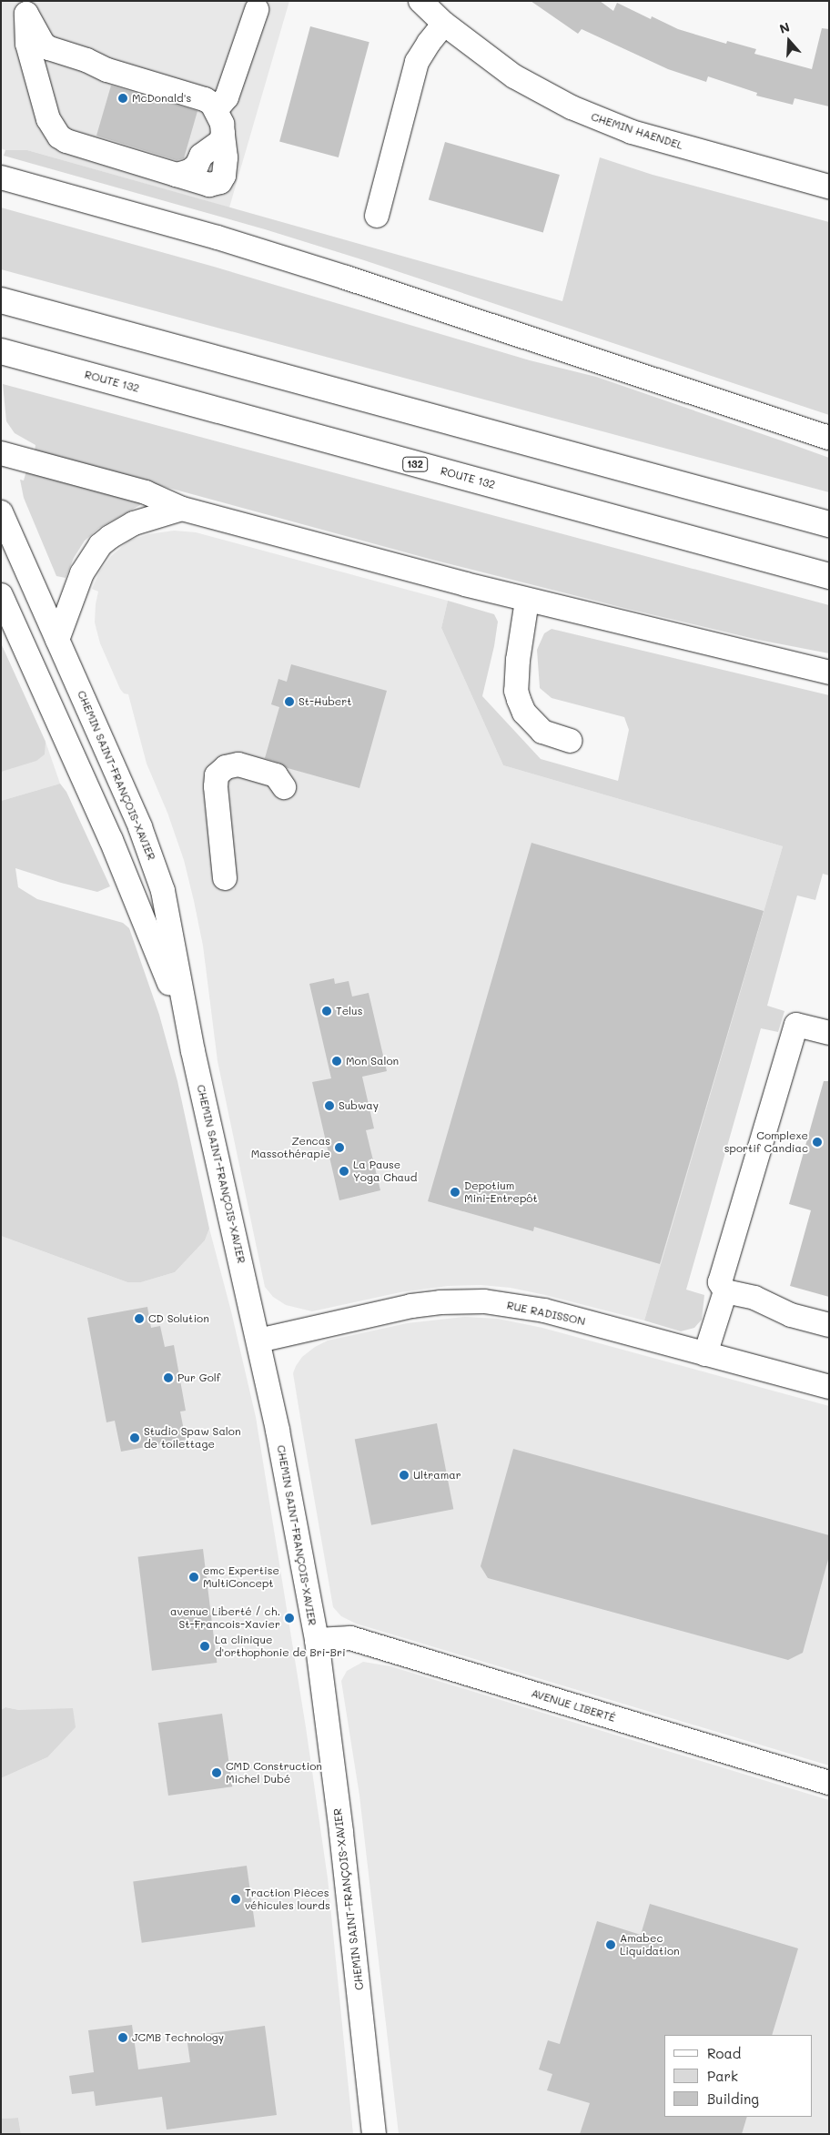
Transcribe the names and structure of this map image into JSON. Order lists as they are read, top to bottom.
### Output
{
  "streets": {
    "highway": ["ROUTE 132", "132"],
    "street": [
      "CHEMIN HAENDEL",
      "CHEMIN SAINT-FRANÇOIS-XAVIER",
      "RUE RADISSON",
      "AVENUE LIBERTÉ"
    ]
  },
  "crossings": [
    ["CHEMIN SAINT-FRANÇOIS-XAVIER", "RUE RADISSON"],
    ["CHEMIN SAINT-FRANÇOIS-XAVIER", "AVENUE LIBERTÉ"]
  ],
  "places": [
    "McDonald's",
    "St-Hubert",
    "Telus",
    "Mon Salon",
    "Subway",
    "Complexe sportif Candiac",
    "Zencas Massothérapie",
    "La Pause Yoga Chaud",
    "Depotium Mini-Entrepôt",
    "CD Solution",
    "Pur Golf",
    "Studio Spaw Salon de toilettage",
    "Ultramar",
    "emc Expertise MultiConcept",
    "avenue Liberté / ch. St-Francois-Xavier",
    "La clinique d'orthophonie de Bri-Bri",
    "CMD Construction Michel Dubé",
    "Traction Pièces véhicules lourds",
    "Amabec Liquidation",
    "JCMB Technology"
  ],
  "legend": ["Road", "Park", "Building"],
  "north": "top"
}
